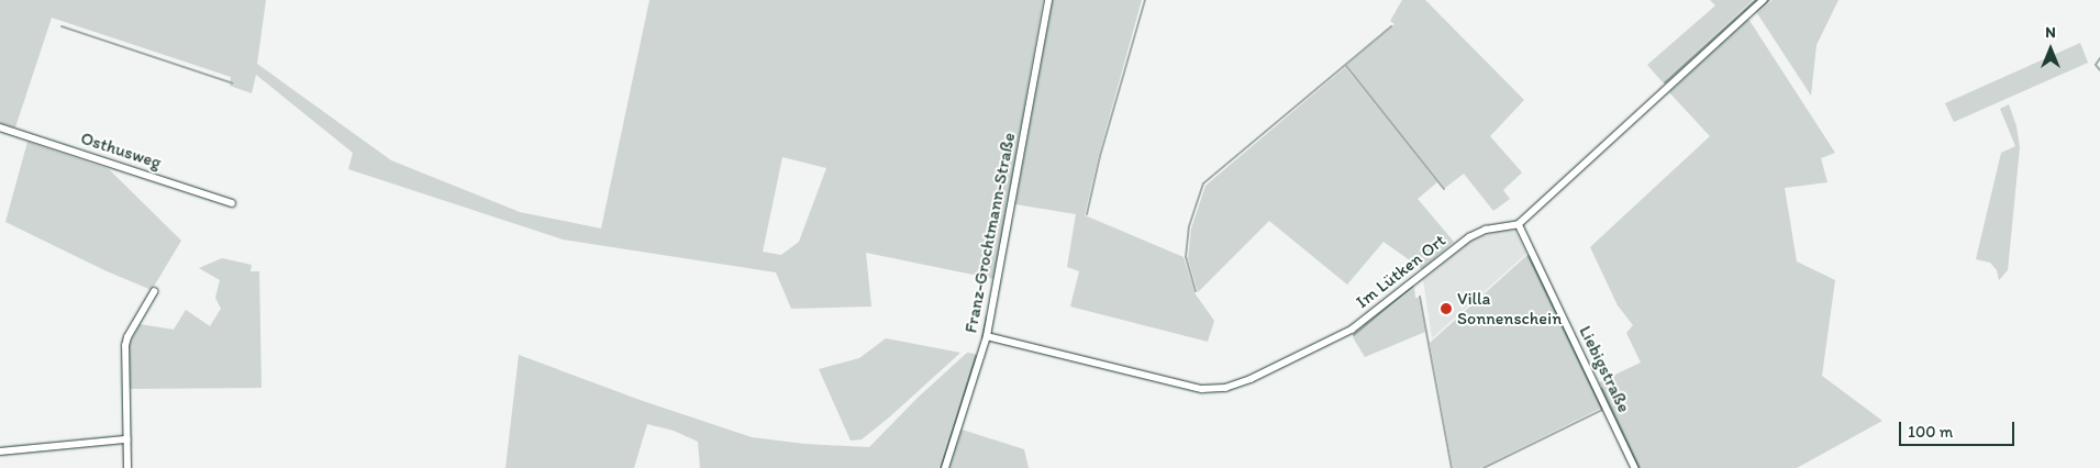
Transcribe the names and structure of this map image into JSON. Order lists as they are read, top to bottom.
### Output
{
  "streets": {
    "street": [
      "Osthusweg",
      "Franz-Grochtmann-Straße",
      "Im Lütken Ort",
      "Liebigstraße"
    ]
  },
  "crossings": [
    ["Franz-Grochtmann-Straße", "Im Lütken Ort"],
    ["Im Lütken Ort", "Liebigstraße"]
  ],
  "places": ["Villa Sonnenschein"],
  "scale_bar": "100 m",
  "north": "top"
}
